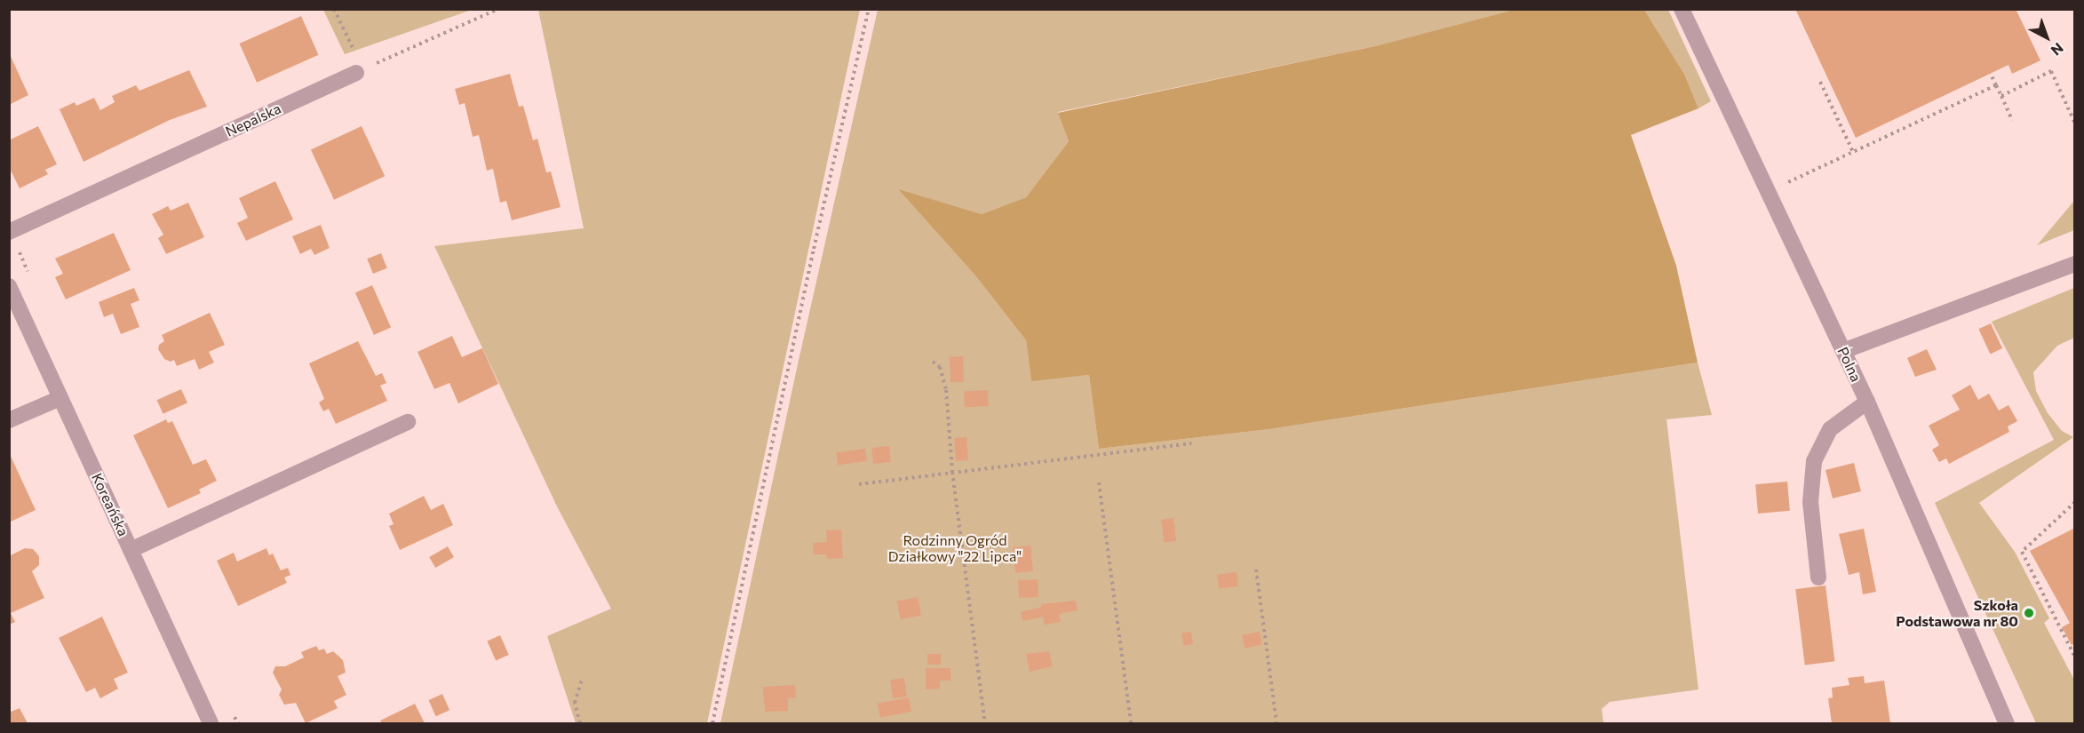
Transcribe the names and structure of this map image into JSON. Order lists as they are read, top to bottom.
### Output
{
  "streets": {
    "street": ["Nepalska", "Polna", "Koreańska"]
  },
  "parks": ["Rodzinny Ogród Działkowy \"22 Lipca\""],
  "places": ["Szkoła Podstawowa nr 80"],
  "north": "bottom right"
}
